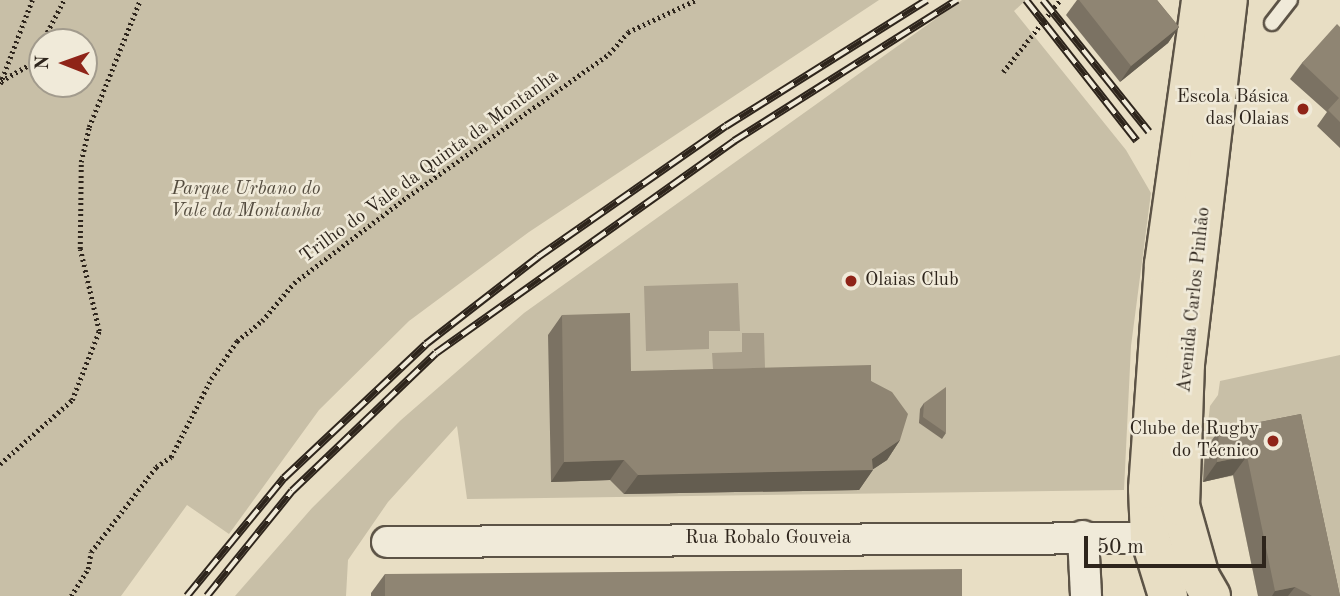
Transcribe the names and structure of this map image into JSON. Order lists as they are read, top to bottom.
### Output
{
  "streets": {
    "main road": ["Avenida Carlos Pinhão"],
    "street": ["Rua Robalo Gouveia"],
    "path": ["Trilho do Vale da Quinta da Montanha"]
  },
  "crossings": [
    ["Avenida Carlos Pinhão", "Rua Robalo Gouveia"]
  ],
  "parks": ["Parque Urbano do Vale da Montanha"],
  "places": ["Escola Básica das Olaias", "Olaias Club", "Clube de Rugby do Técnico"],
  "scale_bar": "50 m",
  "north": "left"
}
